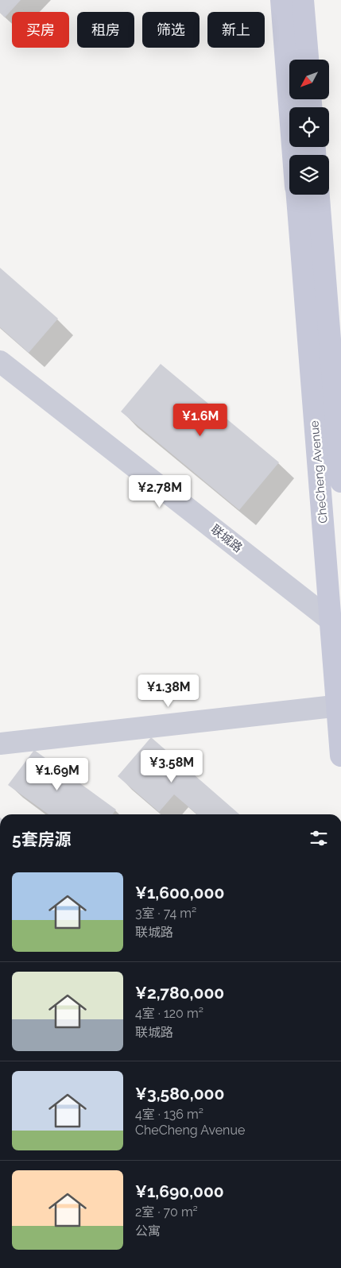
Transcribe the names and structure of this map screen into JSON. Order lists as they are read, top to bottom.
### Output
{
  "streets": {
    "street": ["CheCheng Avenue", "联城路"]
  },
  "crossings": [
    ["CheCheng Avenue", "联城路"]
  ],
  "north": "bottom left",
  "page": {
    "chip": [
      "买房",
      "租房",
      "筛选",
      "新上"
    ],
    "price": [
      "¥1.6M",
      "¥2.78M",
      "¥1.38M",
      "¥3.58M",
      "¥1.69M"
    ],
    "heading": "5套房源",
    "list": [
      {
        "name": "¥1,600,000",
        "note": "3室 · 74 m² · 联城路"
      },
      {
        "name": "¥2,780,000",
        "note": "4室 · 120 m² · 联城路"
      },
      {
        "name": "¥3,580,000",
        "note": "4室 · 136 m² · CheCheng Avenue"
      },
      {
        "name": "¥1,690,000",
        "note": "2室 · 70 m² · 公寓"
      }
    ]
  }
}
